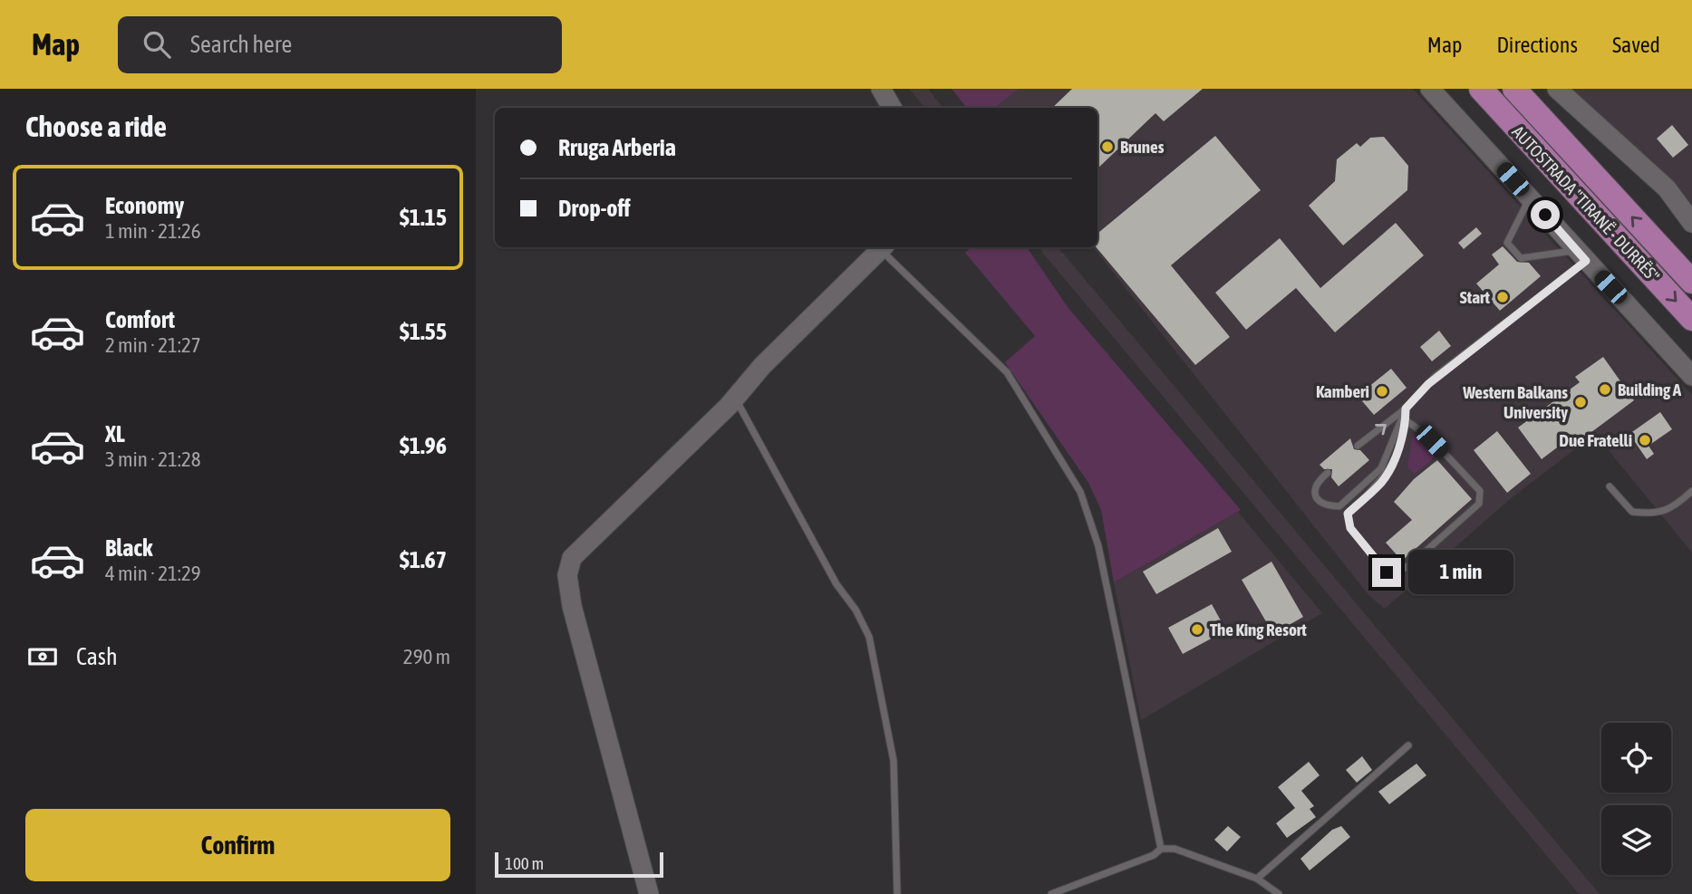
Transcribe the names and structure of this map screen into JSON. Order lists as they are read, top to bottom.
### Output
{
  "streets": {
    "highway": ["AUTOSTRADA \"TIRANË - DURRËS\""]
  },
  "places": [
    "Brunes",
    "Start",
    "Building A",
    "Kamberi",
    "Western Balkans University",
    "Due Fratelli",
    "The King Resort"
  ],
  "scale_bar": "100 m",
  "page": {
    "header": "Map",
    "search": "Search here",
    "nav": ["Map", "Directions", "Saved"],
    "heading": "Choose a ride",
    "banner": ["Rruga Arberia", "Drop-off"],
    "list": [
      {
        "name": "Economy",
        "note": "1 min · 21:26",
        "value": "$1.15"
      },
      {
        "name": "Comfort",
        "note": "2 min · 21:27",
        "value": "$1.55"
      },
      {
        "name": "XL",
        "note": "3 min · 21:28",
        "value": "$1.96"
      },
      {
        "name": "Black",
        "note": "4 min · 21:29",
        "value": "$1.67"
      }
    ],
    "bubble": "1 min",
    "pay": ["Cash", "290 m"],
    "buttons": "Confirm",
    "scale": "100 m"
  }
}
